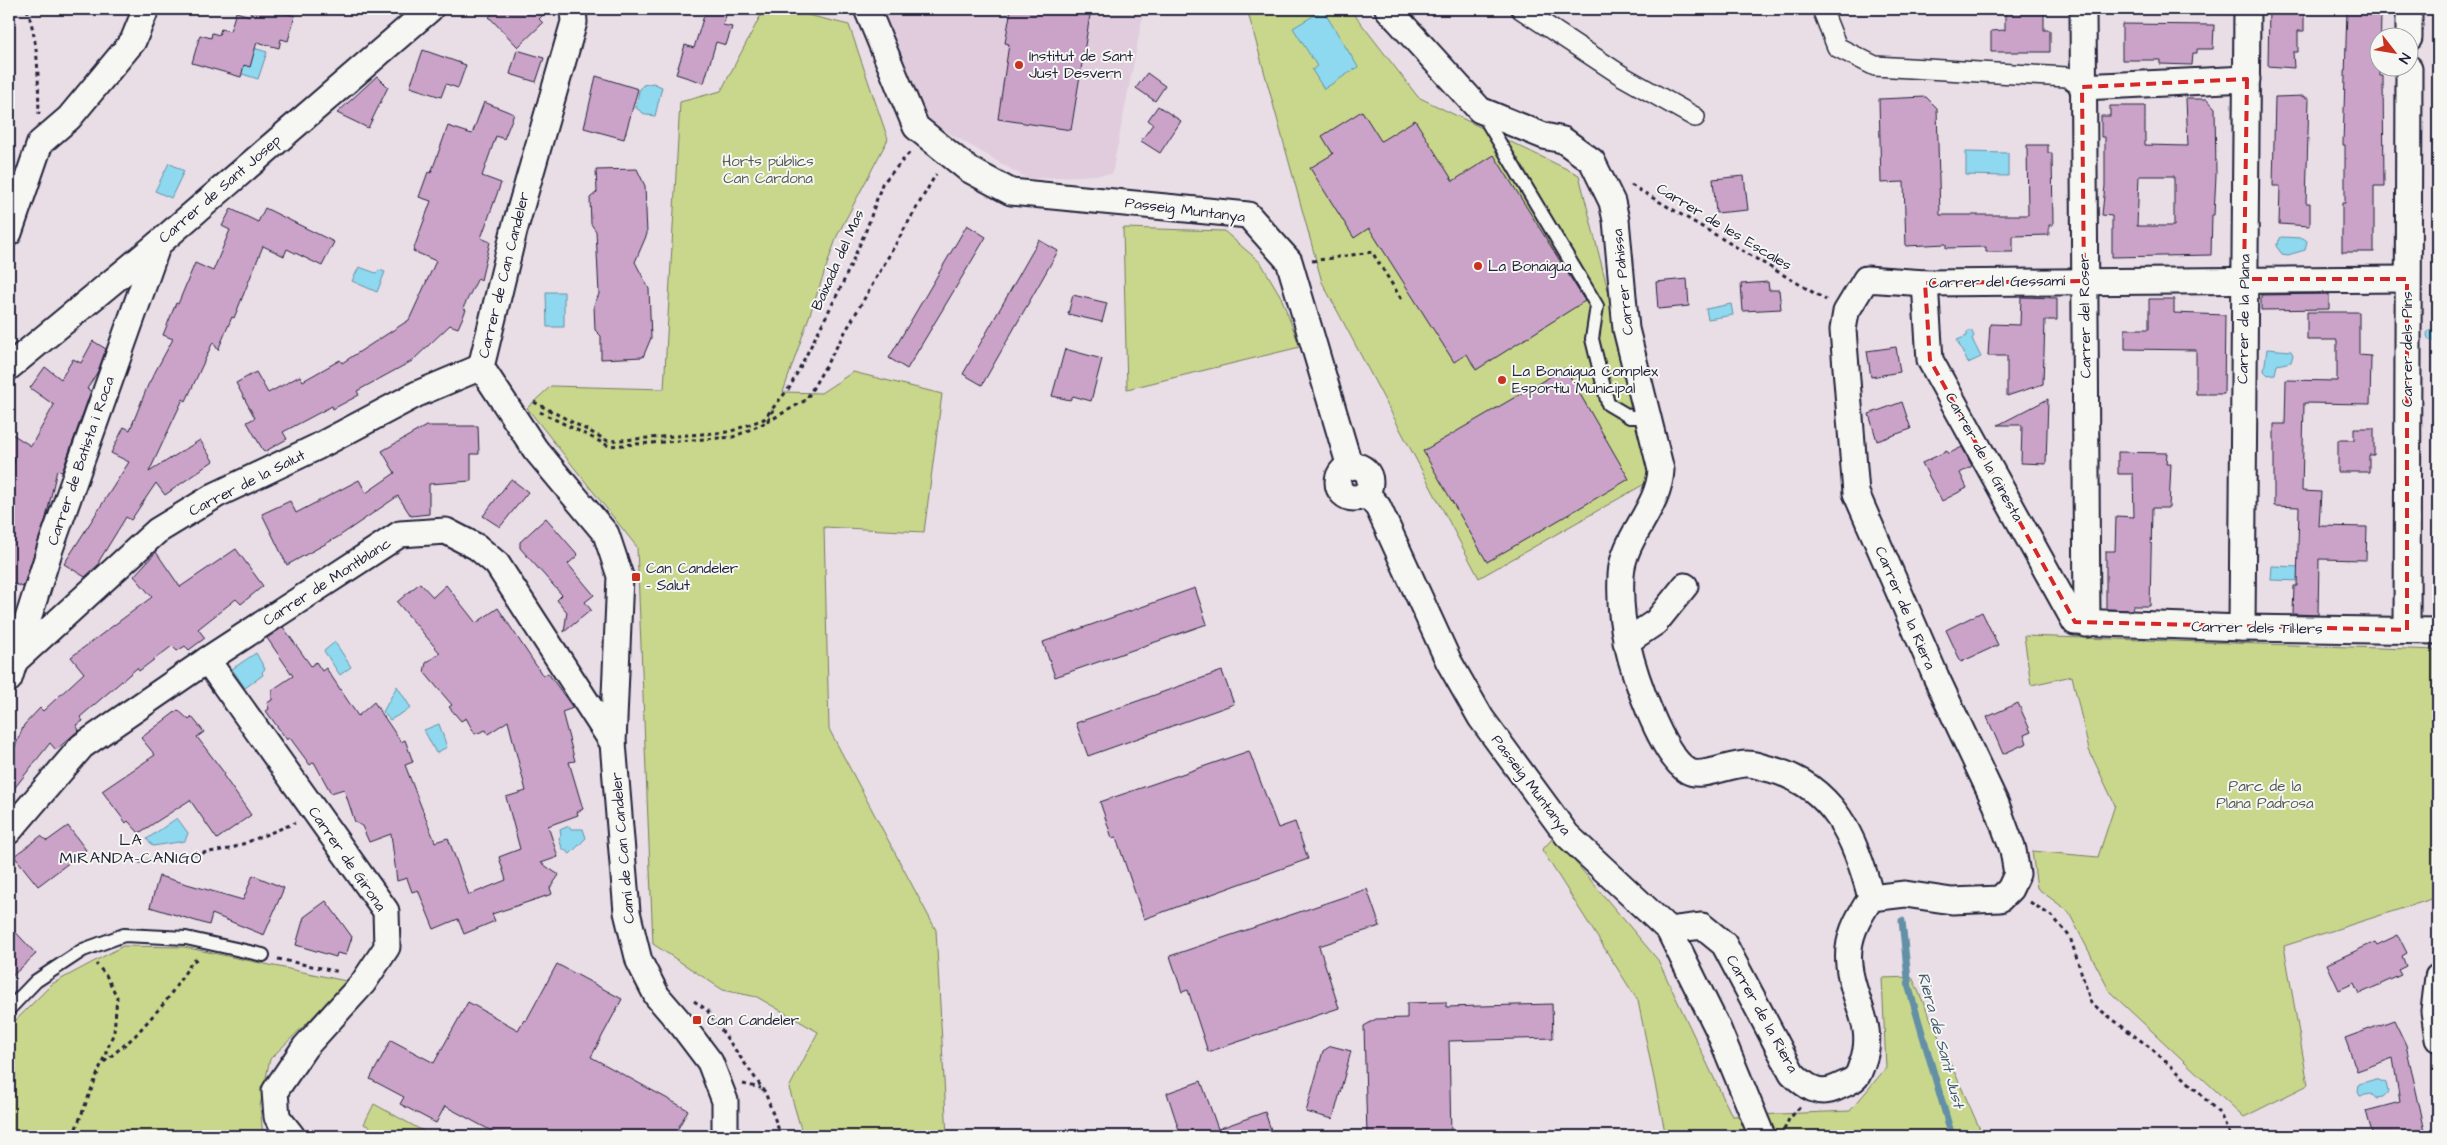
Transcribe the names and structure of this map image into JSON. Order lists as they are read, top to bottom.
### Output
{
  "streets": {
    "street": [
      "Carrer de Sant Josep",
      "Passeig Muntanya",
      "Carrer de Can Candeler",
      "Carrer Pahissa",
      "Carrer del Gessamí",
      "Carrer del Roser",
      "Carrer de la Plana",
      "Carrer dels Pins",
      "Carrer de la Ginesta",
      "Carrer de Batista i Roca",
      "Carrer de la Salut",
      "Carrer de Montblanc",
      "Carrer de la Riera",
      "Carrer dels Til·lers",
      "Camí de Can Candeler",
      "Carrer de Girona"
    ],
    "path": ["Carrer de les Escales", "Baixada del Mas"]
  },
  "crossings": [
    ["Carrer de Sant Josep", "Carrer de Batista i Roca"],
    ["Passeig Muntanya", "Baixada del Mas"],
    ["Passeig Muntanya", "Carrer de la Riera"],
    ["Carrer de les Escales", "Carrer del Gessamí"],
    ["Carrer de les Escales", "Carrer de la Riera"],
    ["Carrer de Can Candeler", "Carrer de la Salut"],
    ["Carrer de Can Candeler", "Carrer de Montblanc"],
    ["Carrer de Can Candeler", "Camí de Can Candeler"],
    ["Carrer Pahissa", "Carrer de la Riera"],
    ["Carrer del Gessamí", "Carrer del Roser"],
    ["Carrer del Gessamí", "Carrer de la Plana"],
    ["Carrer del Gessamí", "Carrer dels Pins"],
    ["Carrer del Gessamí", "Carrer de la Ginesta"],
    ["Carrer del Gessamí", "Carrer de la Riera"],
    ["Carrer del Roser", "Carrer de la Ginesta"],
    ["Carrer del Roser", "Carrer dels Til·lers"],
    ["Carrer de la Plana", "Carrer dels Til·lers"],
    ["Carrer dels Pins", "Carrer dels Til·lers"],
    ["Carrer de la Ginesta", "Carrer dels Til·lers"],
    ["Carrer de Batista i Roca", "Carrer de la Salut"],
    ["Carrer de Montblanc", "Camí de Can Candeler"],
    ["Carrer de Montblanc", "Carrer de Girona"]
  ],
  "districts": ["LA MIRANDA-CANIGÓ"],
  "water": ["Riera de Sant Just"],
  "parks": ["Horts públics Can Cardona", "Parc de la Plana Padrosa"],
  "places": {
    "other": ["Institut de Sant Just Desvern", "La Bonaigua", "La Bonaigua Complex Esportiu Municipal"],
    "transit": ["Can Candeler - Salut", "Can Candeler"]
  },
  "north": "bottom right"
}
